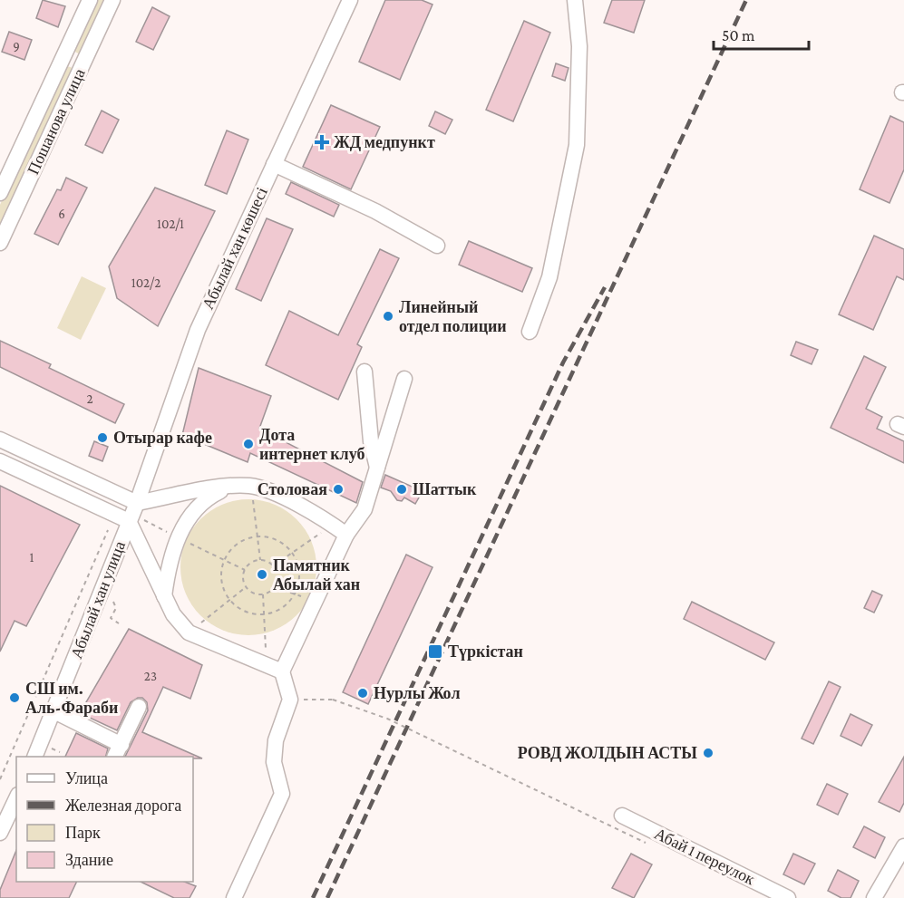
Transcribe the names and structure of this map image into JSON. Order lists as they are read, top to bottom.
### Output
{
  "streets": {
    "street": [
      "Пошанова улица",
      "Абылай хан көшесі",
      "Абылай хан улица",
      "Абай 1 переулок"
    ]
  },
  "crossings": [
    ["Абылай хан көшесі", "Абылай хан улица"]
  ],
  "places": {
    "health": ["ЖД медпункт"],
    "other": [
      "Линейный отдел полиции",
      "Отырар кафе",
      "Дота интернет клуб",
      "Столовая",
      "Шаттык",
      "Памятник Абылай хан",
      "Нурлы Жол",
      "СШ им. Аль-Фараби",
      "РОВД ЖОЛДЫН АСТЫ"
    ],
    "transit": ["Түркістан"]
  },
  "house_numbers": [
    "9",
    "6",
    "102/1",
    "102/2",
    "2",
    "1",
    "23"
  ],
  "legend": [
    "Улица",
    "Железная дорога",
    "Парк",
    "Здание"
  ],
  "scale_bar": "50 m"
}
